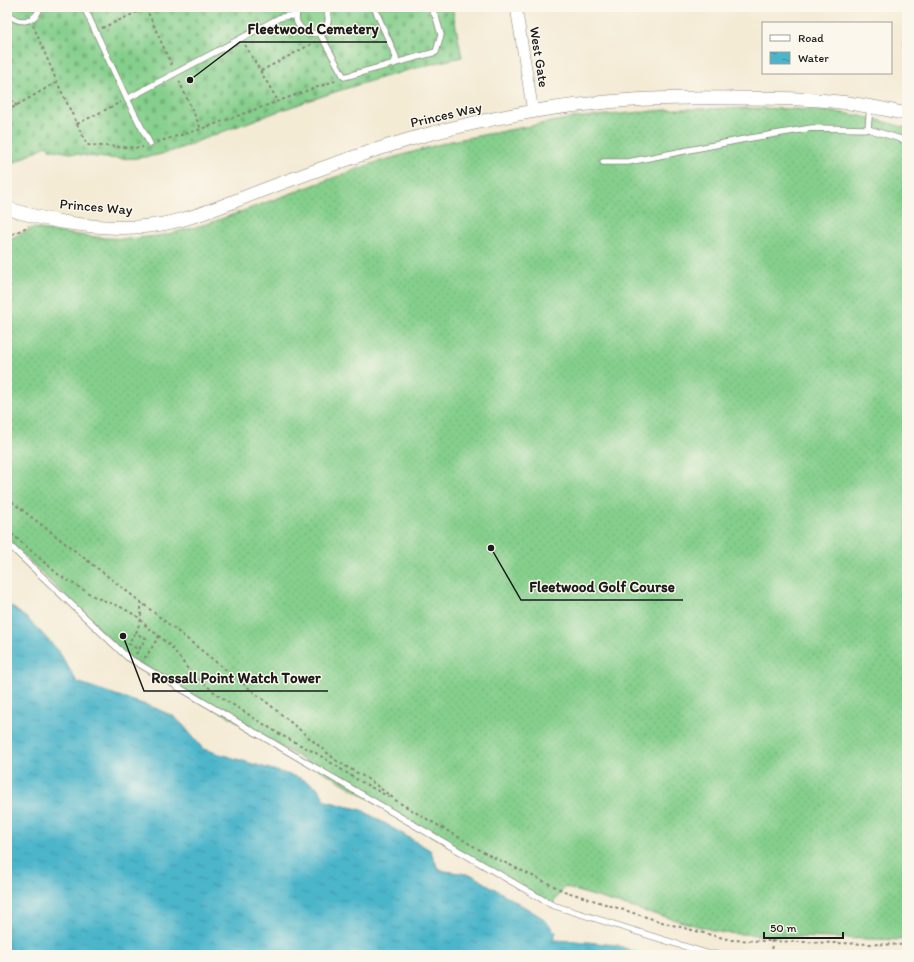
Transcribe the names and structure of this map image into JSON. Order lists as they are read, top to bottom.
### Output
{
  "streets": {
    "street": ["West Gate", "Princes Way"]
  },
  "crossings": [
    ["West Gate", "Princes Way"]
  ],
  "places": ["Fleetwood Cemetery", "Fleetwood Golf Course", "Rossall Point Watch Tower"],
  "legend": ["Road", "Water"],
  "scale_bar": "50 m"
}
